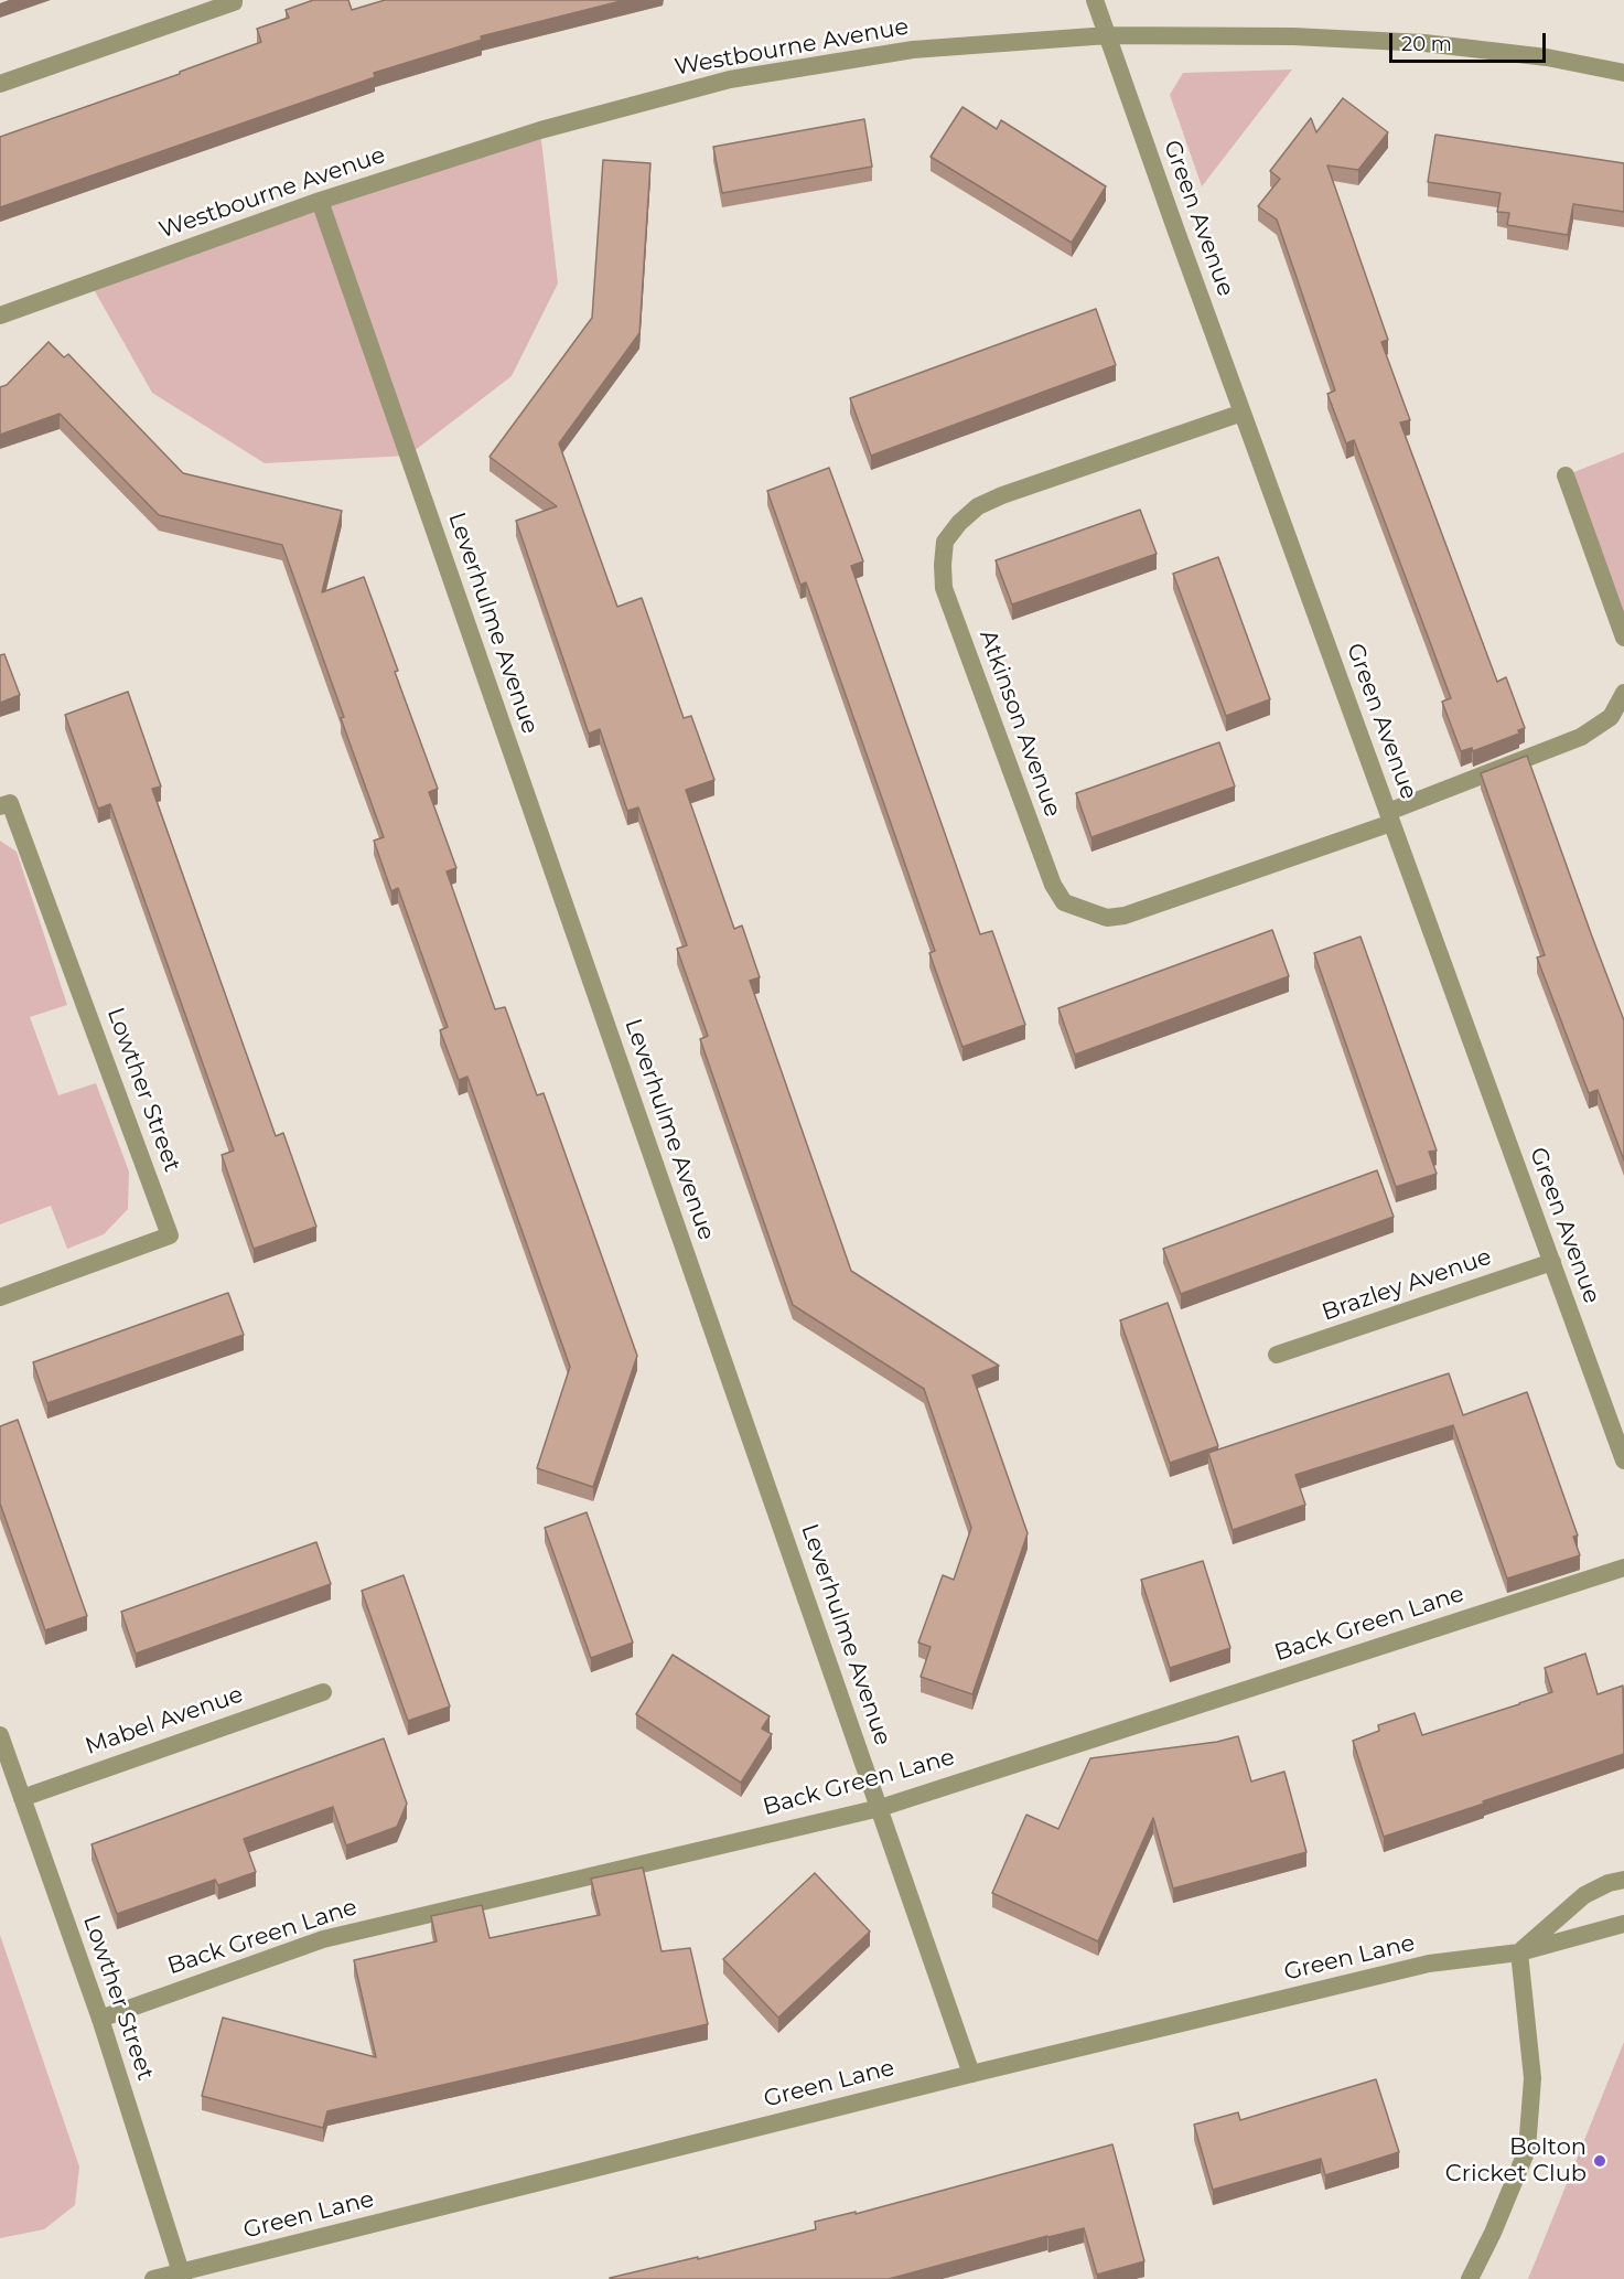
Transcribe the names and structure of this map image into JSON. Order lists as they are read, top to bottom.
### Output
{
  "streets": {
    "street": [
      "Westbourne Avenue",
      "Green Avenue",
      "Leverhulme Avenue",
      "Atkinson Avenue",
      "Lowther Street",
      "Brazley Avenue",
      "Back Green Lane",
      "Mabel Avenue",
      "Green Lane"
    ]
  },
  "crossings": [
    ["Westbourne Avenue", "Green Avenue"],
    ["Westbourne Avenue", "Leverhulme Avenue"],
    ["Green Avenue", "Atkinson Avenue"],
    ["Green Avenue", "Brazley Avenue"],
    ["Leverhulme Avenue", "Back Green Lane"],
    ["Leverhulme Avenue", "Green Lane"],
    ["Lowther Street", "Back Green Lane"],
    ["Lowther Street", "Mabel Avenue"],
    ["Lowther Street", "Green Lane"]
  ],
  "places": ["Bolton Cricket Club"],
  "scale_bar": "20 m"
}
